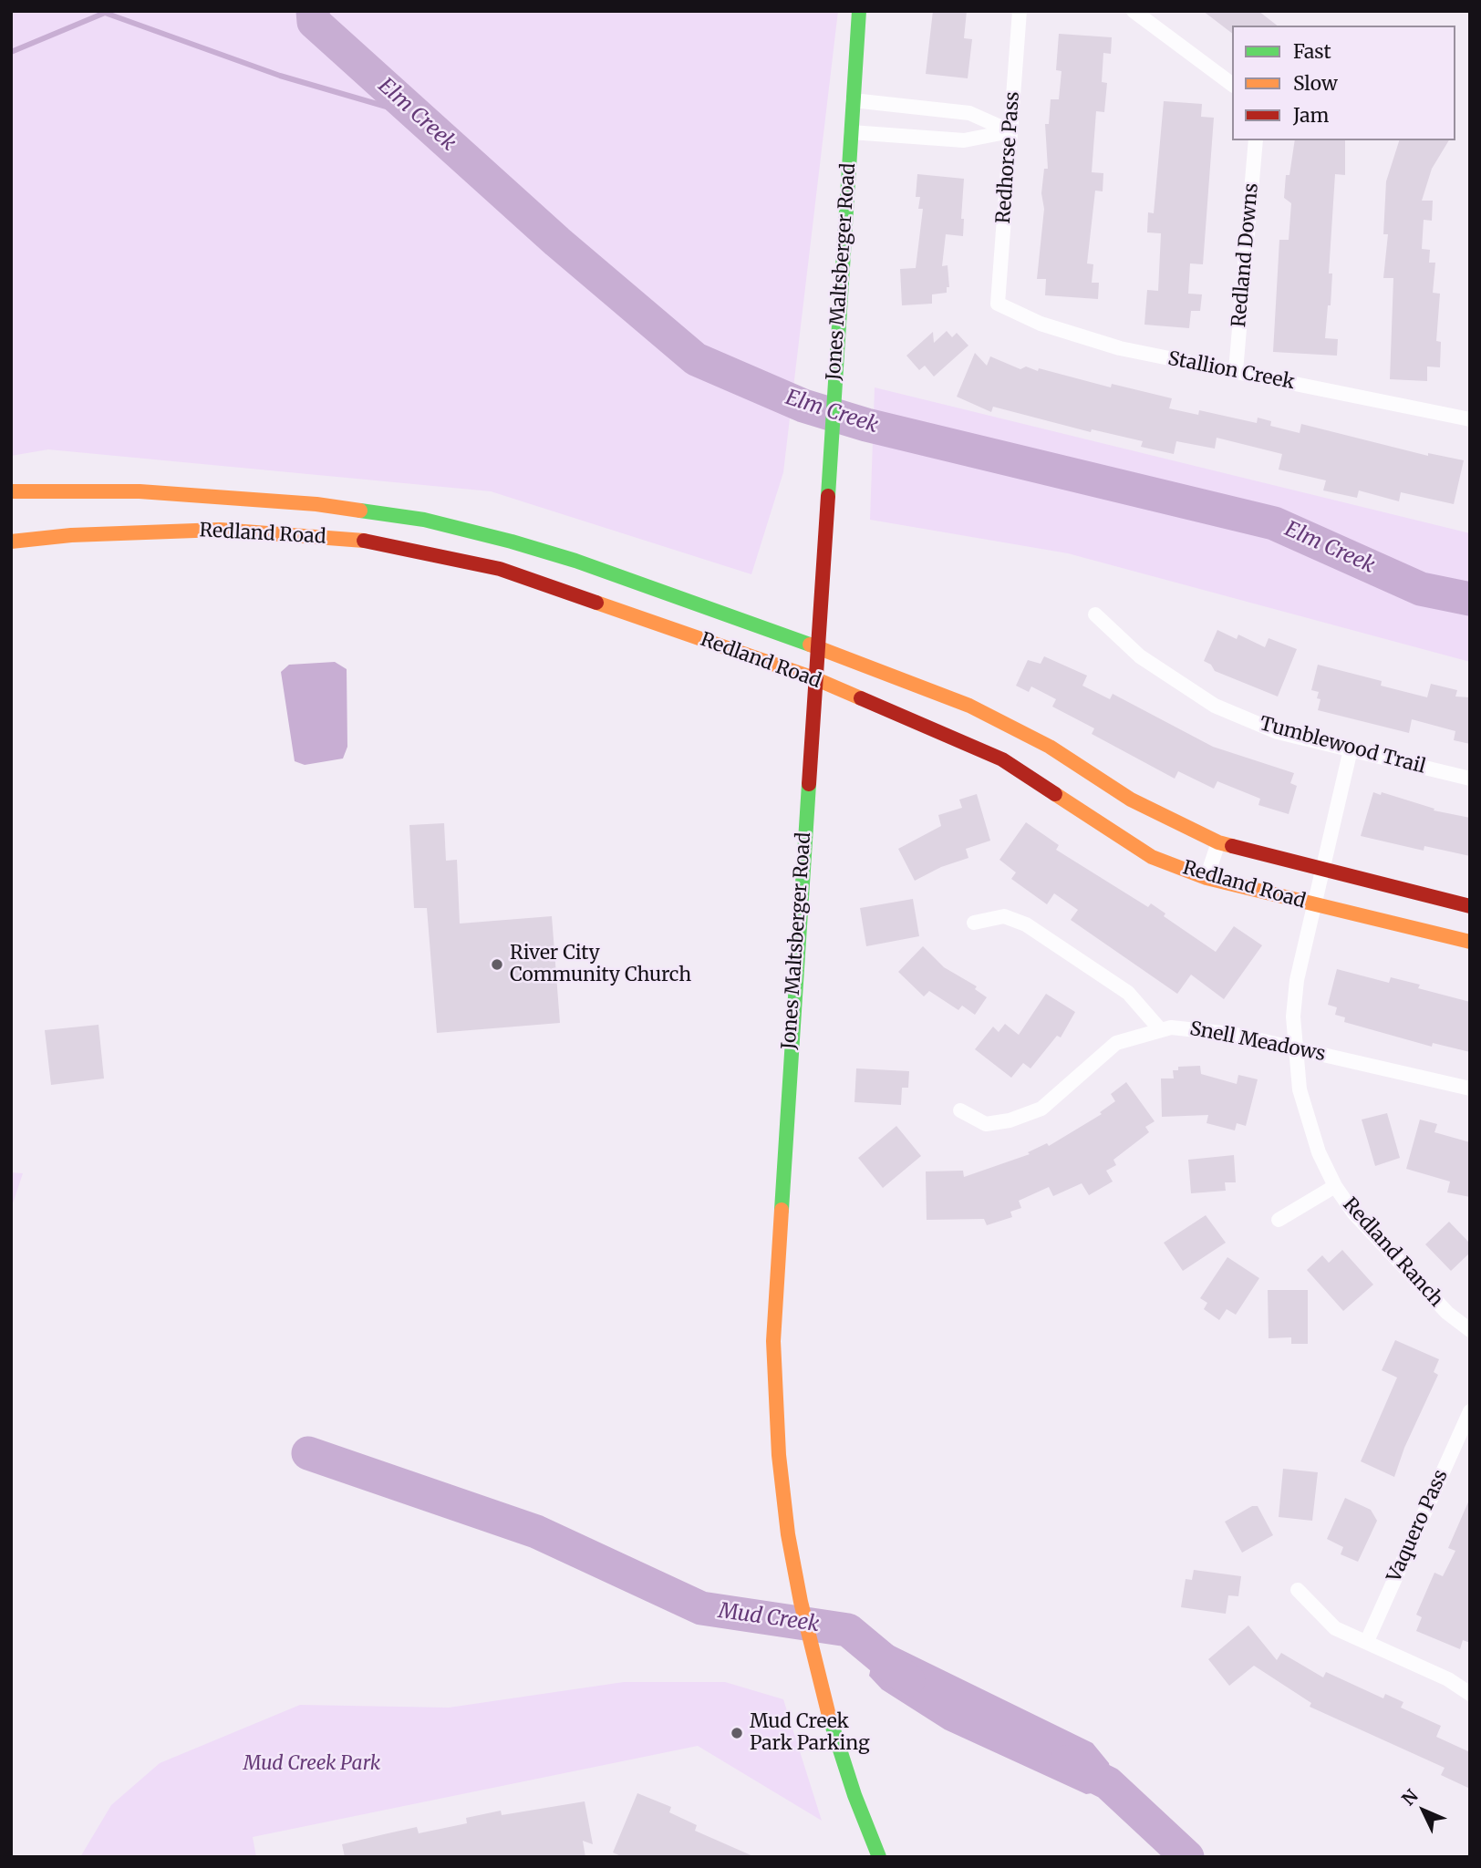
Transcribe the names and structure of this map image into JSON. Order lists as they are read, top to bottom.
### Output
{
  "streets": {
    "main road": ["Jones Maltsberger Road", "Redland Road"],
    "street": [
      "Redhorse Pass",
      "Redland Downs",
      "Stallion Creek",
      "Tumblewood Trail",
      "Snell Meadows",
      "Redland Ranch",
      "Vaquero Pass"
    ]
  },
  "crossings": [
    ["Redhorse Pass", "Stallion Creek"],
    ["Redland Downs", "Stallion Creek"],
    ["Jones Maltsberger Road", "Redland Road"],
    ["Redland Road", "Redland Ranch"],
    ["Tumblewood Trail", "Redland Ranch"],
    ["Snell Meadows", "Redland Ranch"]
  ],
  "water": ["Elm Creek", "Mud Creek"],
  "parks": ["Mud Creek Park"],
  "places": ["River City Community Church", "Mud Creek Park Parking"],
  "legend": ["Fast", "Slow", "Jam"],
  "north": "top left"
}
